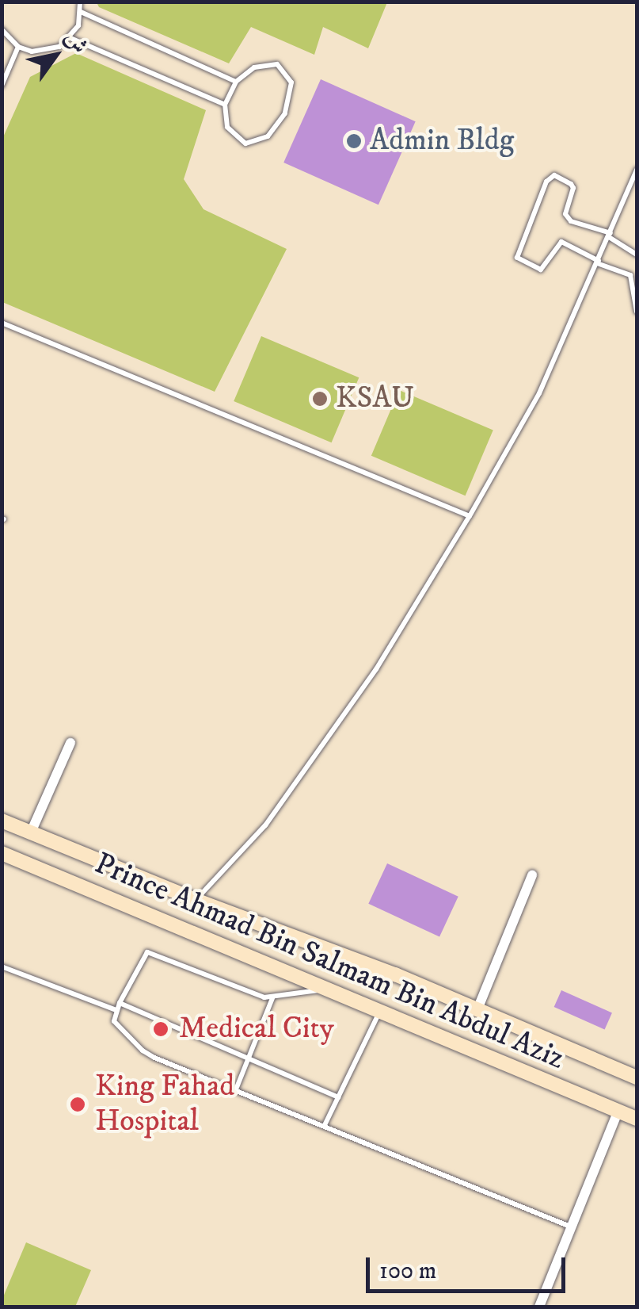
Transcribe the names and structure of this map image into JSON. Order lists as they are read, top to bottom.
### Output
{
  "streets": {
    "main road": ["Prince Ahmad Bin Salmam Bin Abdul Aziz"]
  },
  "places": [
    "Admin Bldg",
    "KSAU",
    "Medical City",
    "King Fahad Hospital"
  ],
  "scale_bar": "100 m",
  "north": "top right"
}
